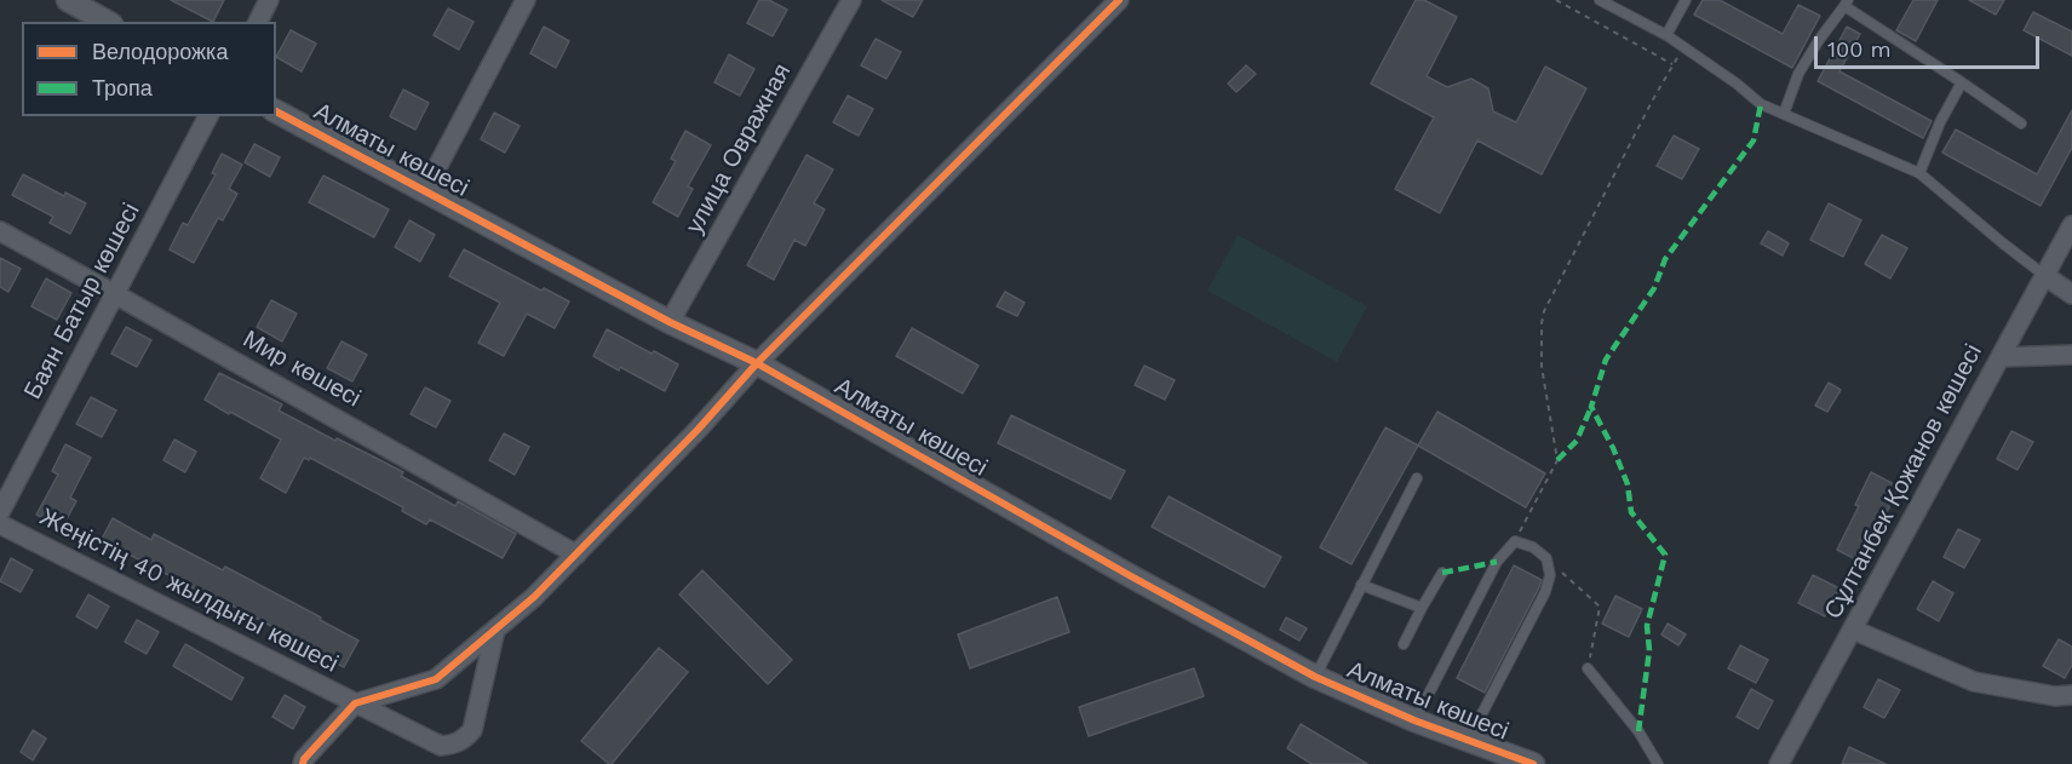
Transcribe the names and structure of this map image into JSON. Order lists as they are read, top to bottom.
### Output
{
  "streets": {
    "street": [
      "улица Овражная",
      "Алматы көшесі",
      "Баян Батыр көшесі",
      "Мир көшесі",
      "Сұлтанбек Қожанов көшесі",
      "Жеңістің 40 жылдығы көшесі"
    ]
  },
  "crossings": [
    ["улица Овражная", "Алматы көшесі"],
    ["Баян Батыр көшесі", "Мир көшесі"]
  ],
  "legend": ["Велодорожка", "Тропа"],
  "scale_bar": "100 m"
}
